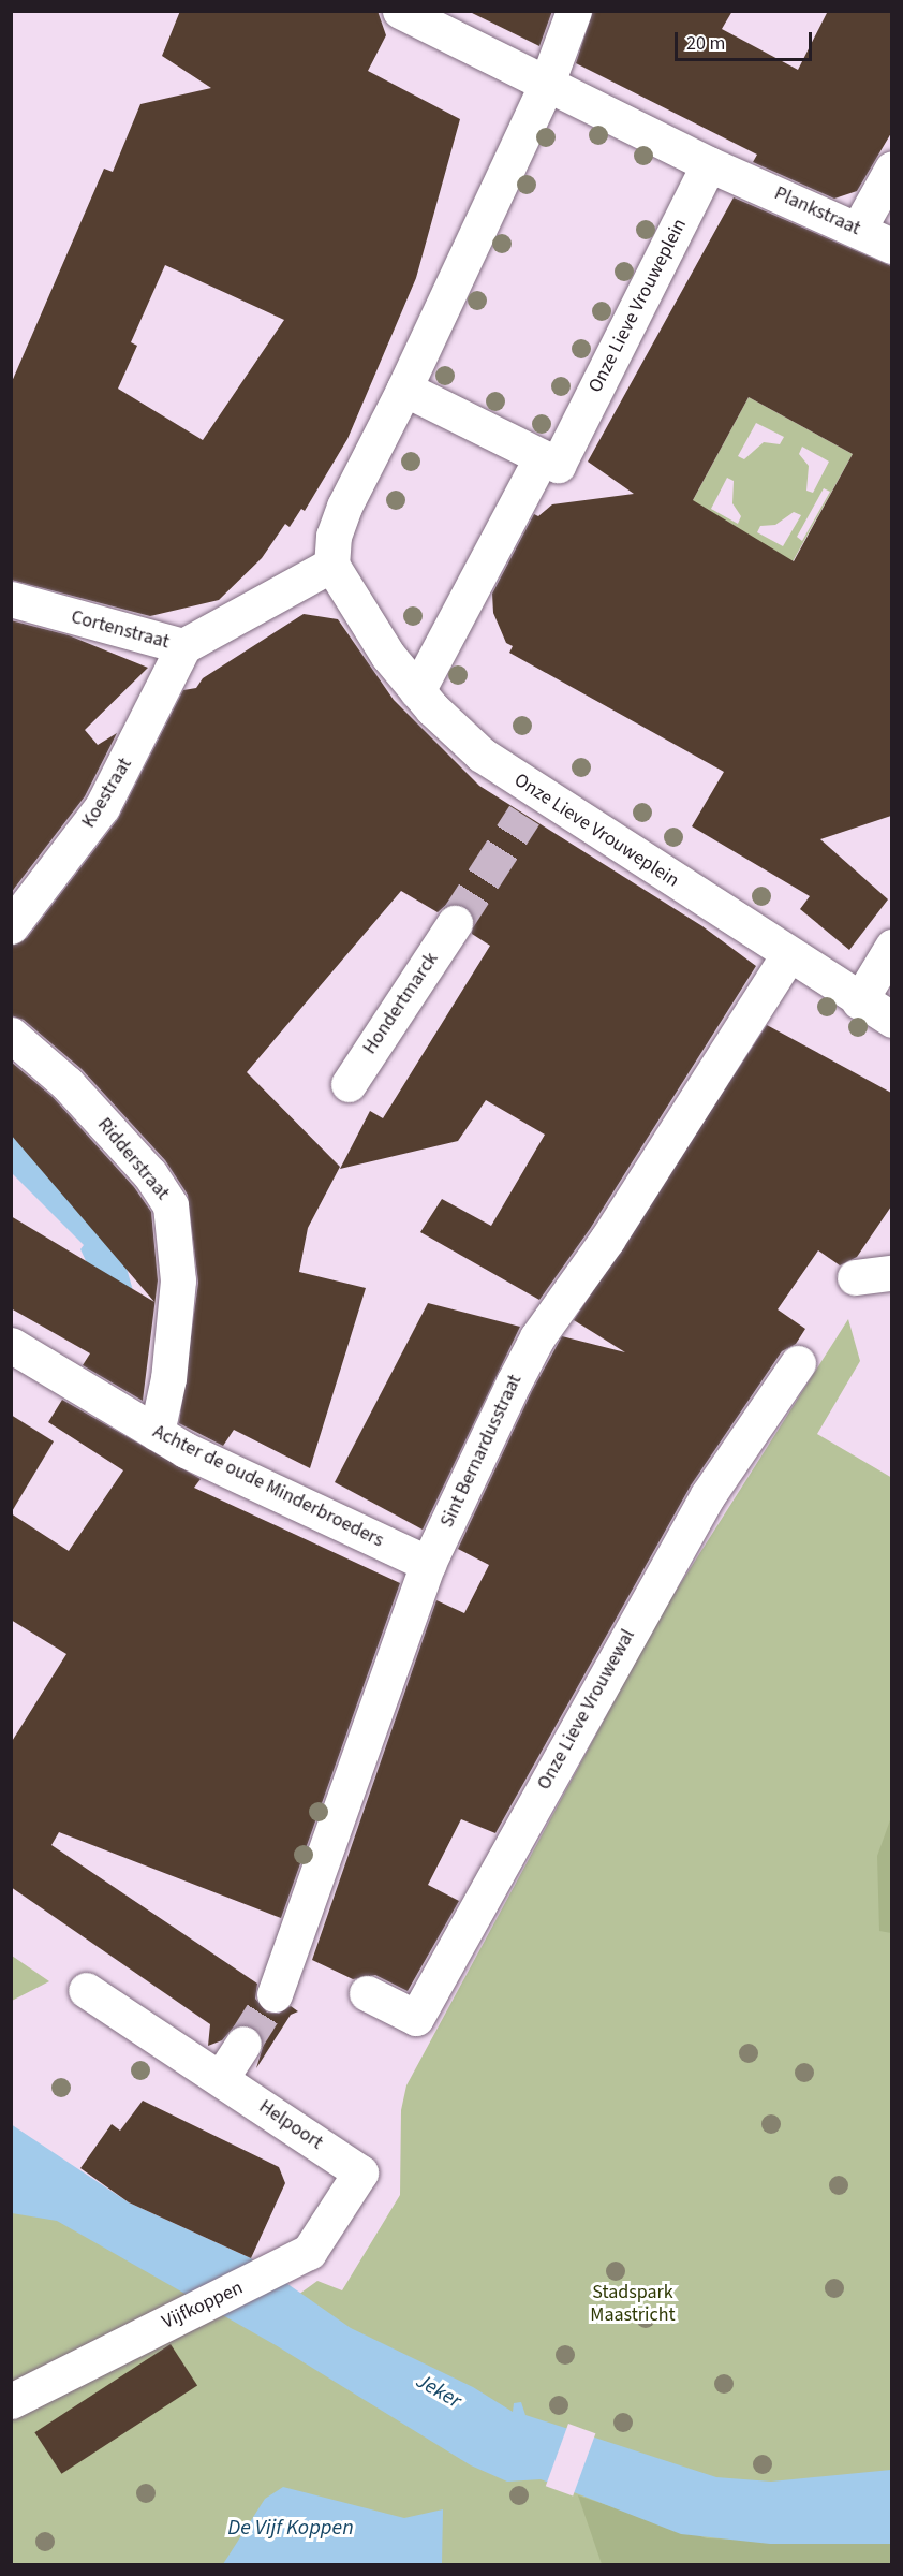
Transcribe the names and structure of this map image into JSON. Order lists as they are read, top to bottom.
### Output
{
  "streets": {
    "street": [
      "Plankstraat",
      "Onze Lieve Vrouweplein",
      "Cortenstraat",
      "Koestraat",
      "Hondertmarck",
      "Ridderstraat",
      "Sint Bernardusstraat",
      "Achter de oude Minderbroeders",
      "Onze Lieve Vrouwewal",
      "Helpoort",
      "Vijfkoppen"
    ]
  },
  "crossings": [
    ["Plankstraat", "Onze Lieve Vrouweplein"],
    ["Onze Lieve Vrouweplein", "Cortenstraat"],
    ["Onze Lieve Vrouweplein", "Sint Bernardusstraat"],
    ["Cortenstraat", "Koestraat"],
    ["Ridderstraat", "Achter de oude Minderbroeders"],
    ["Sint Bernardusstraat", "Achter de oude Minderbroeders"],
    ["Helpoort", "Vijfkoppen"]
  ],
  "water": ["Jeker", "De Vijf Koppen"],
  "parks": ["Stadspark Maastricht"],
  "scale_bar": "20 m"
}
